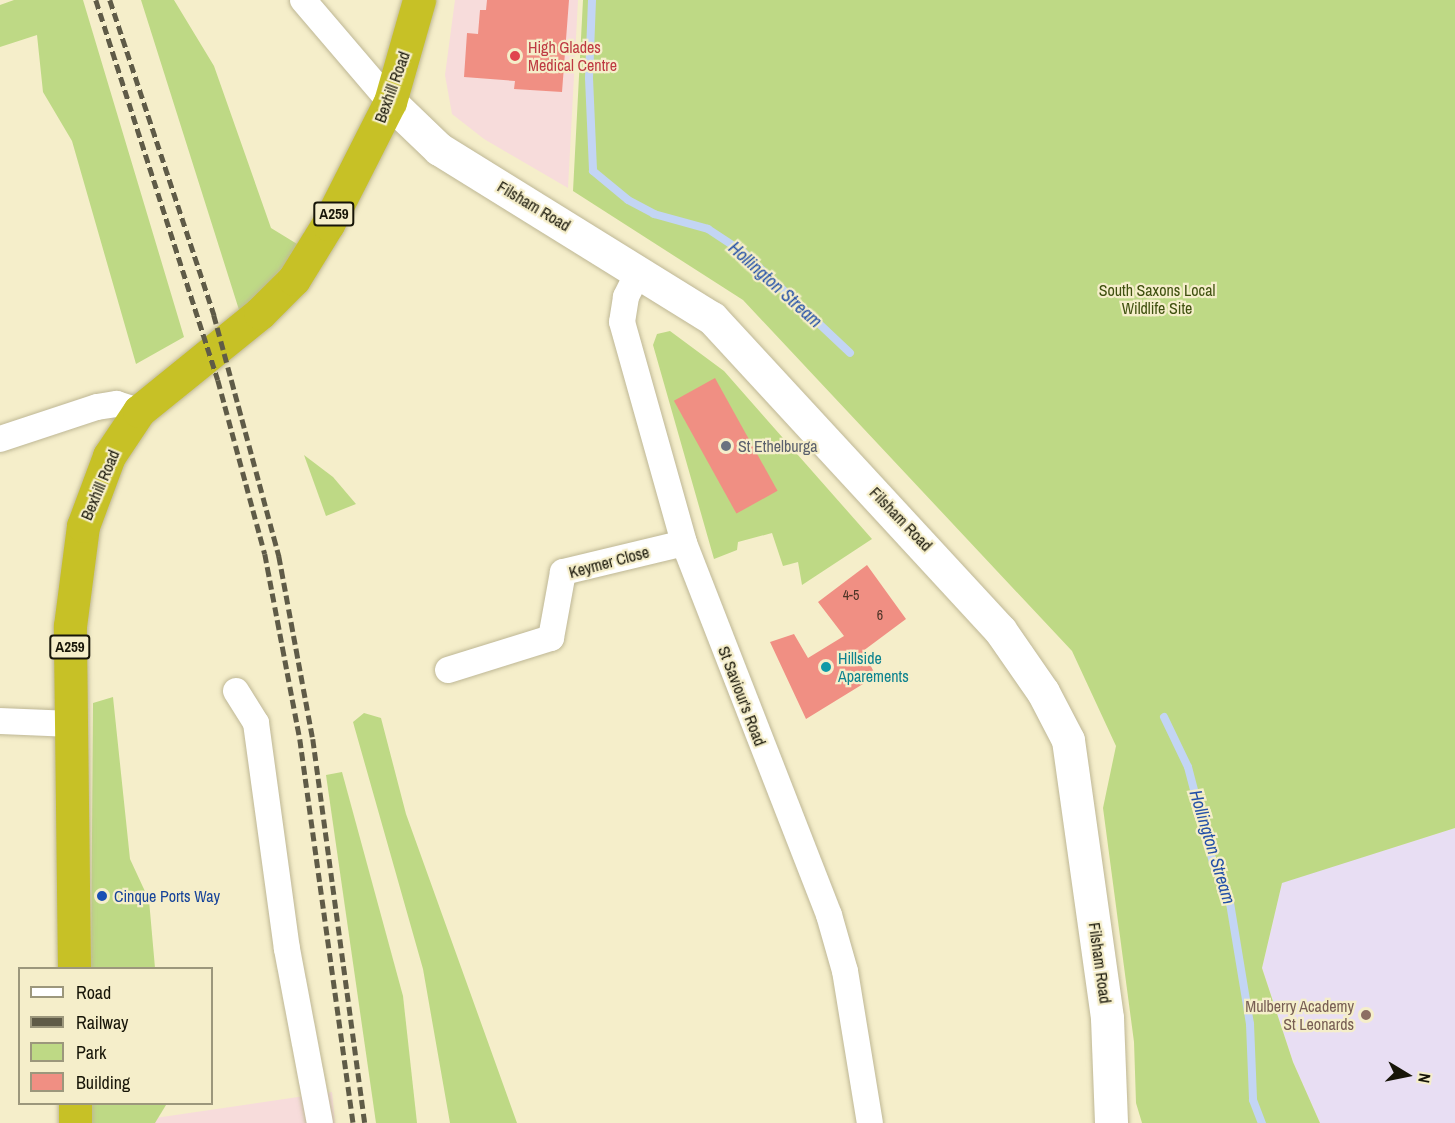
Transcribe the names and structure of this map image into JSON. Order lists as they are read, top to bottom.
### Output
{
  "streets": {
    "highway": ["Bexhill Road", "A259"],
    "street": ["Filsham Road", "Keymer Close", "St Saviour's Road"]
  },
  "crossings": [
    ["Bexhill Road", "Filsham Road"],
    ["Filsham Road", "St Saviour's Road"],
    ["Keymer Close", "St Saviour's Road"]
  ],
  "water": ["Hollington Stream"],
  "parks": ["South Saxons Local Wildlife Site"],
  "places": [
    "High Glades Medical Centre",
    "St Ethelburga",
    "Hillside Aparements",
    "Cinque Ports Way",
    "Mulberry Academy St Leonards"
  ],
  "house_numbers": ["4-5", "6"],
  "legend": [
    "Road",
    "Railway",
    "Park",
    "Building"
  ],
  "north": "right"
}
